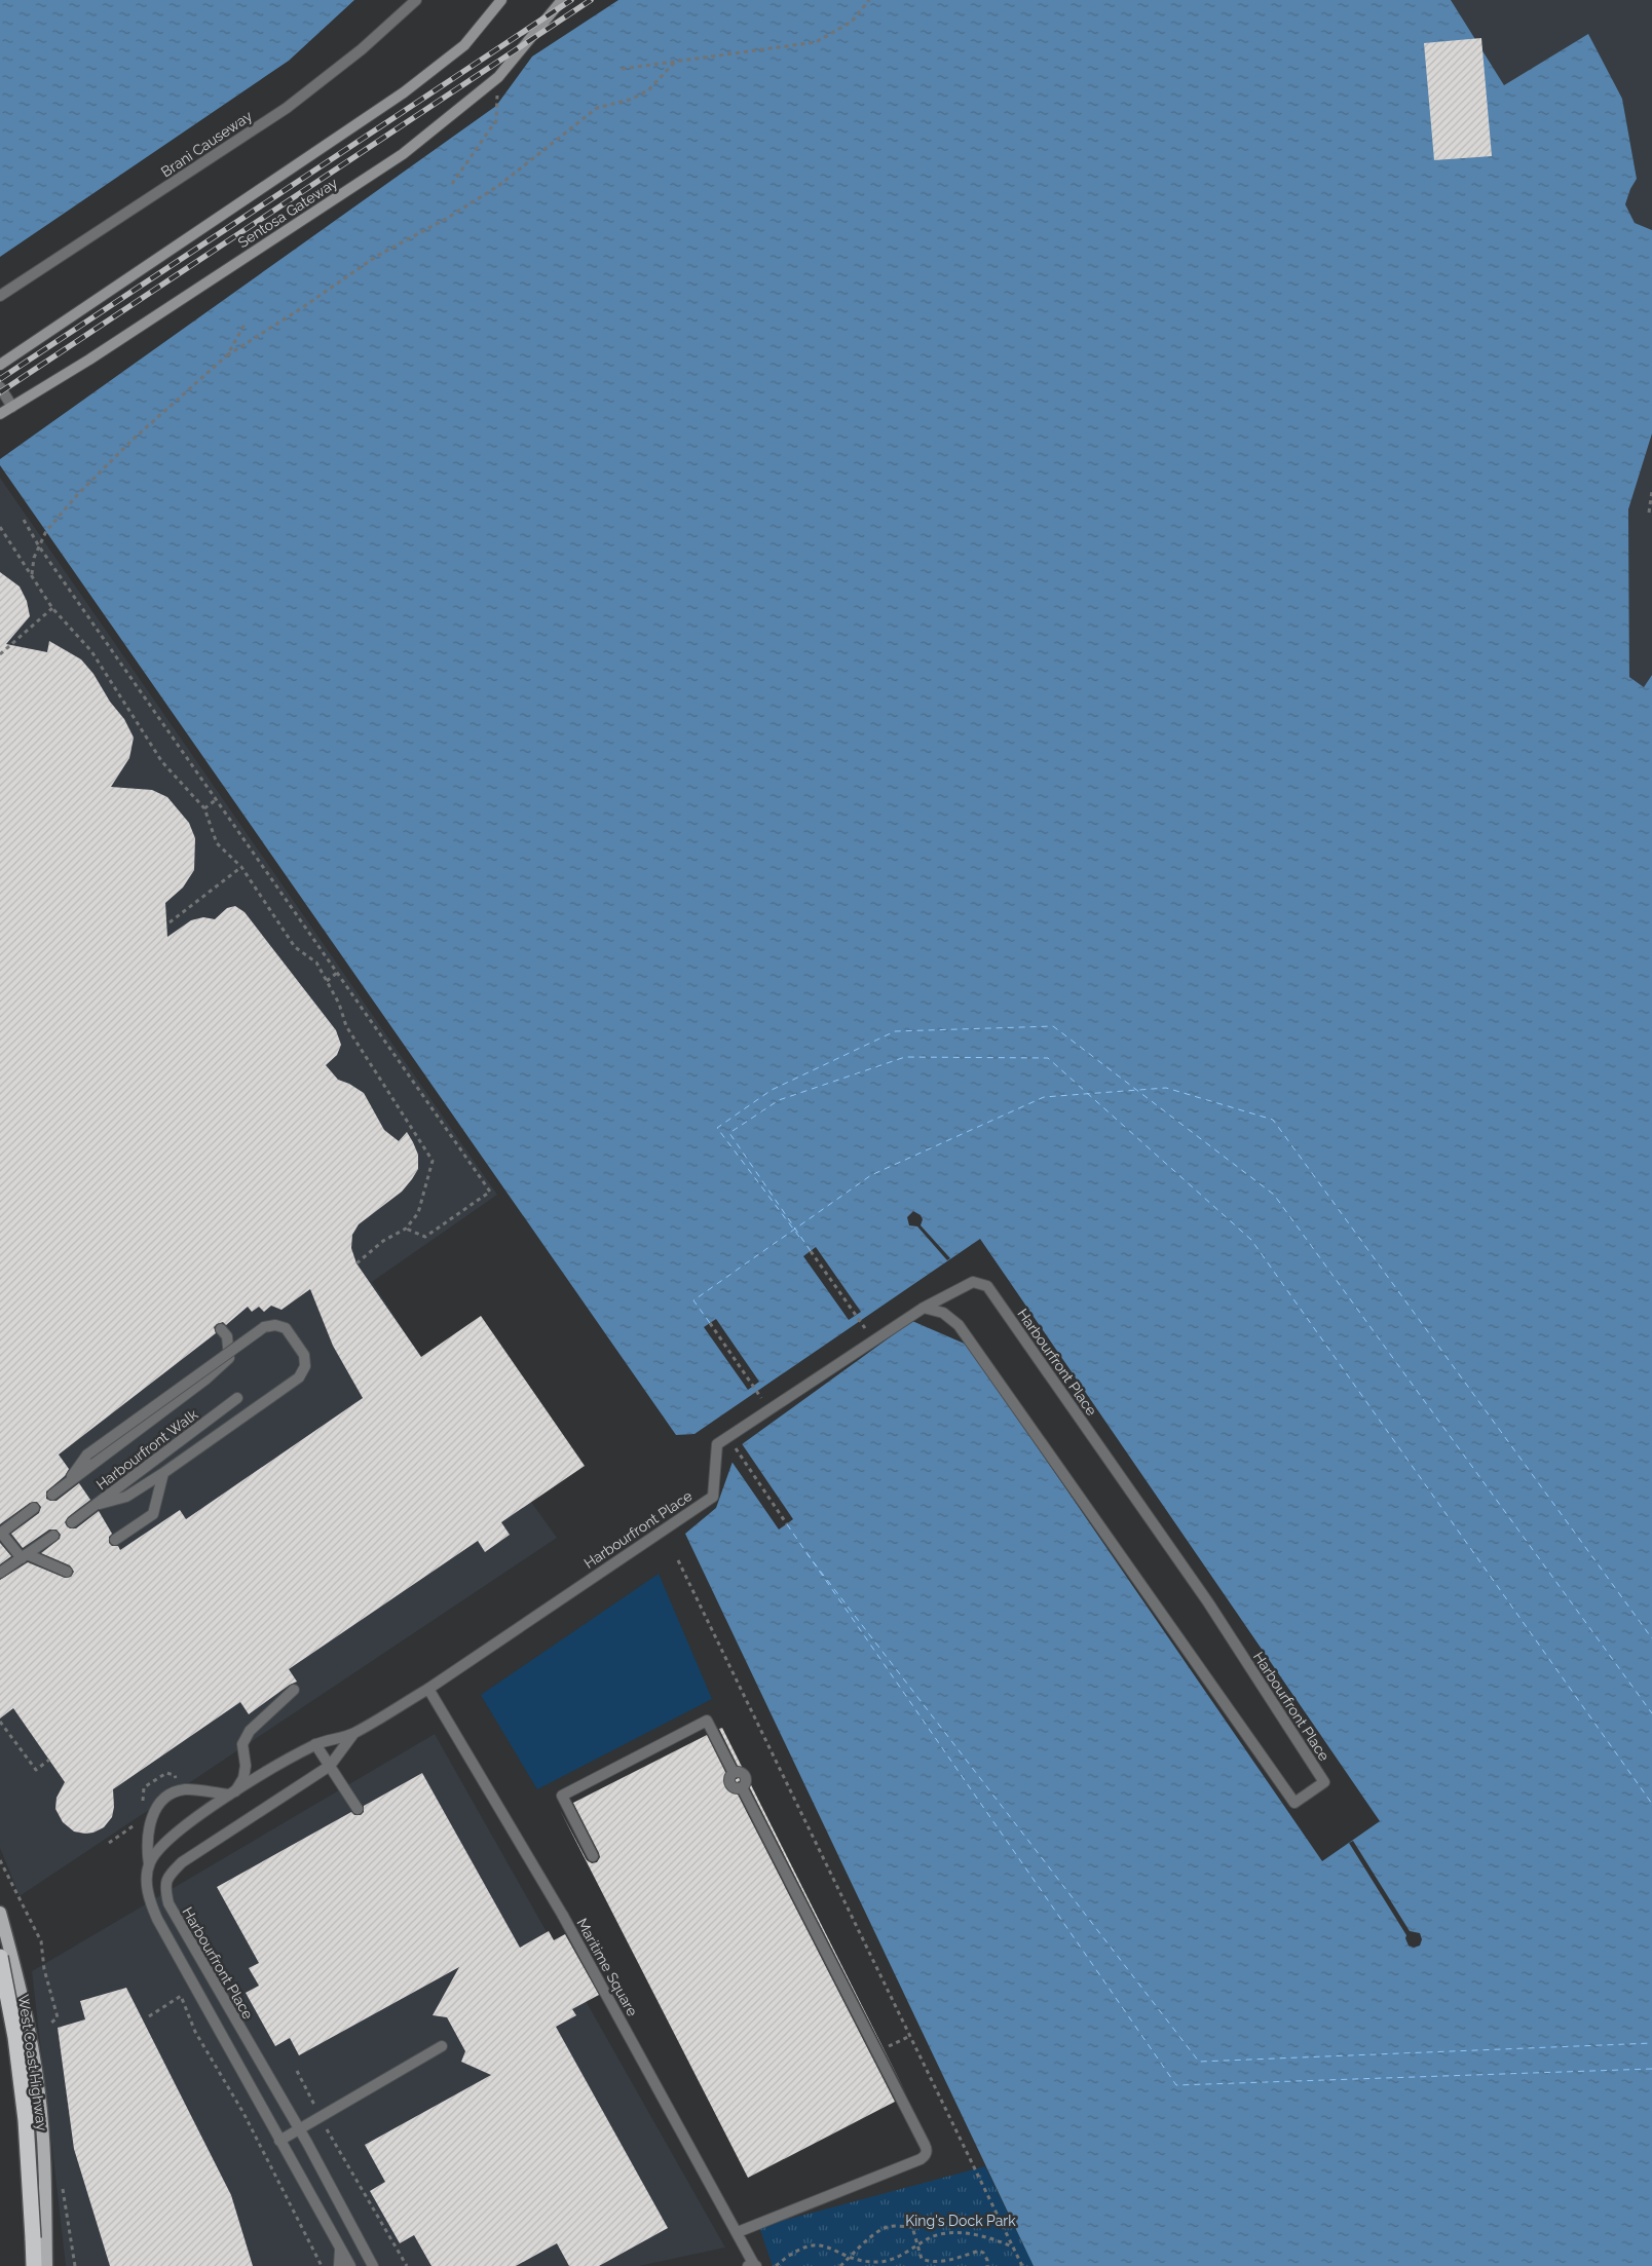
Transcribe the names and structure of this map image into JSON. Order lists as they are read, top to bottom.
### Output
{
  "streets": {
    "highway": ["West Coast Highway"],
    "main road": ["Sentosa Gateway"],
    "street": [
      "Brani Causeway",
      "Harbourfront Place",
      "Harbourfront Walk",
      "Maritime Square"
    ]
  },
  "crossings": [
    ["Harbourfront Place", "Maritime Square"]
  ],
  "parks": ["King's Dock Park"]
}
